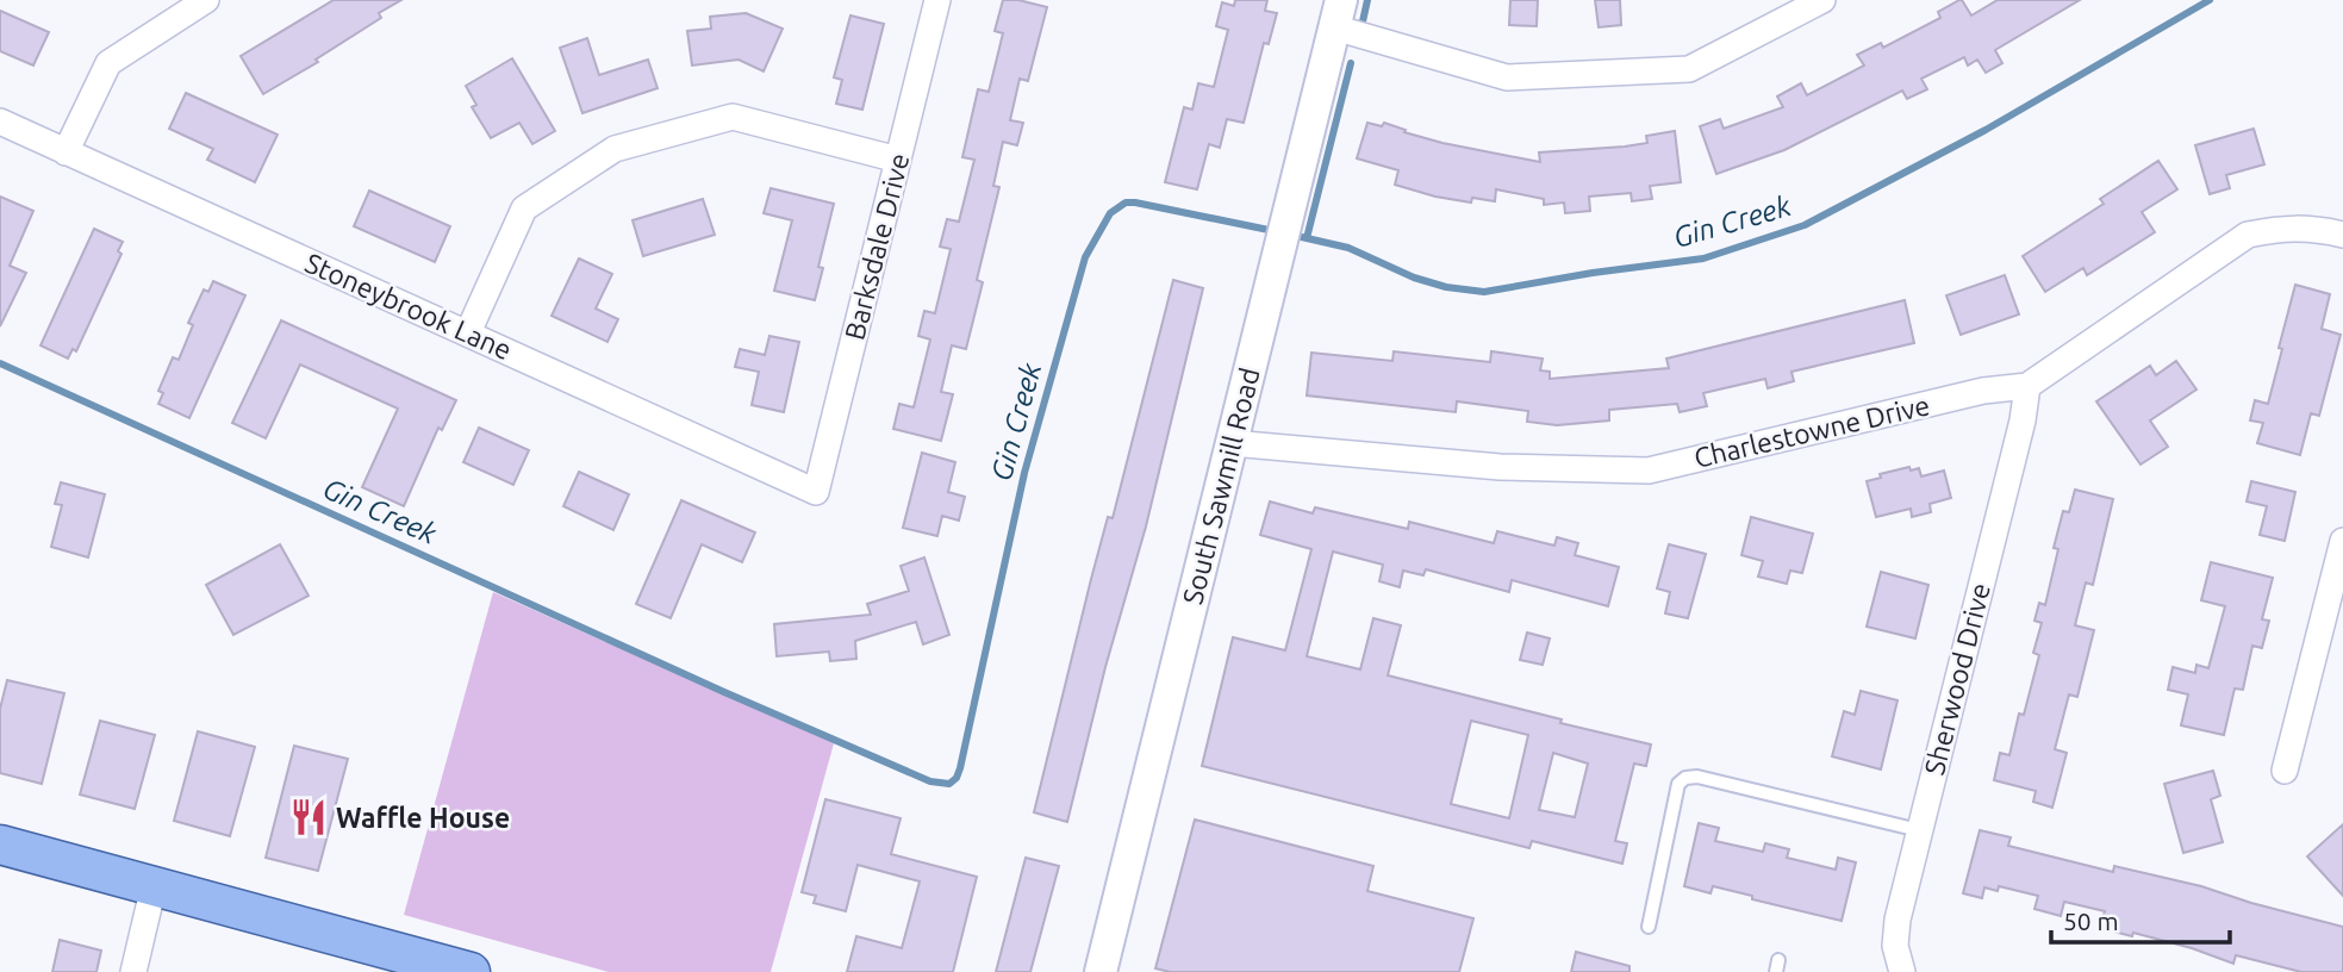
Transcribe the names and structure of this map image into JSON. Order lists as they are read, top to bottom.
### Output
{
  "streets": {
    "street": [
      "Barksdale Drive",
      "Stoneybrook Lane",
      "Charlestowne Drive",
      "South Sawmill Road",
      "Sherwood Drive"
    ]
  },
  "crossings": [
    ["Barksdale Drive", "Stoneybrook Lane"],
    ["Charlestowne Drive", "South Sawmill Road"],
    ["Charlestowne Drive", "Sherwood Drive"]
  ],
  "water": ["Gin Creek"],
  "places": {
    "restaurant": ["Waffle House"]
  },
  "scale_bar": "50 m"
}
